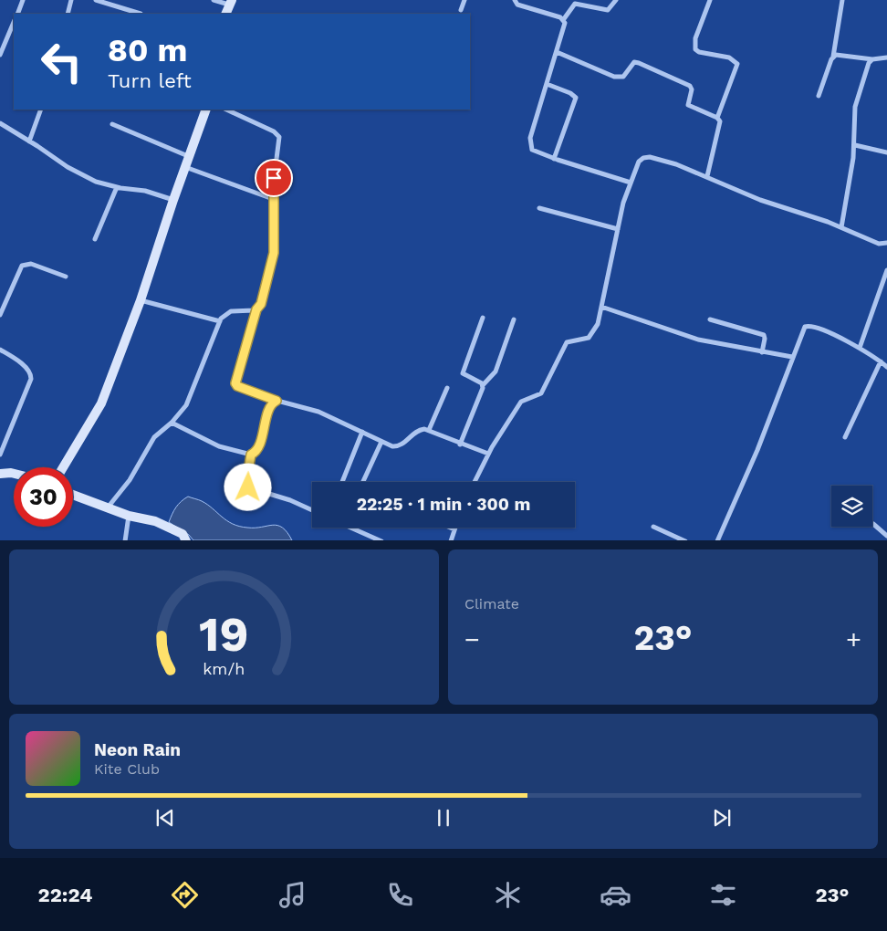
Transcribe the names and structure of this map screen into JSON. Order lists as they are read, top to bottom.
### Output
{
  "page": {
    "turn": ["80 m", "Turn left"],
    "limit": "30",
    "trip": "22:25 · 1 min · 300 m",
    "tile": "Climate",
    "heat": ["−", "23°", "+"],
    "song": ["Neon Rain", "Kite Club"],
    "tabs": ["22:24", "23°"],
    "gauge": ["19", "km/h"]
  }
}
